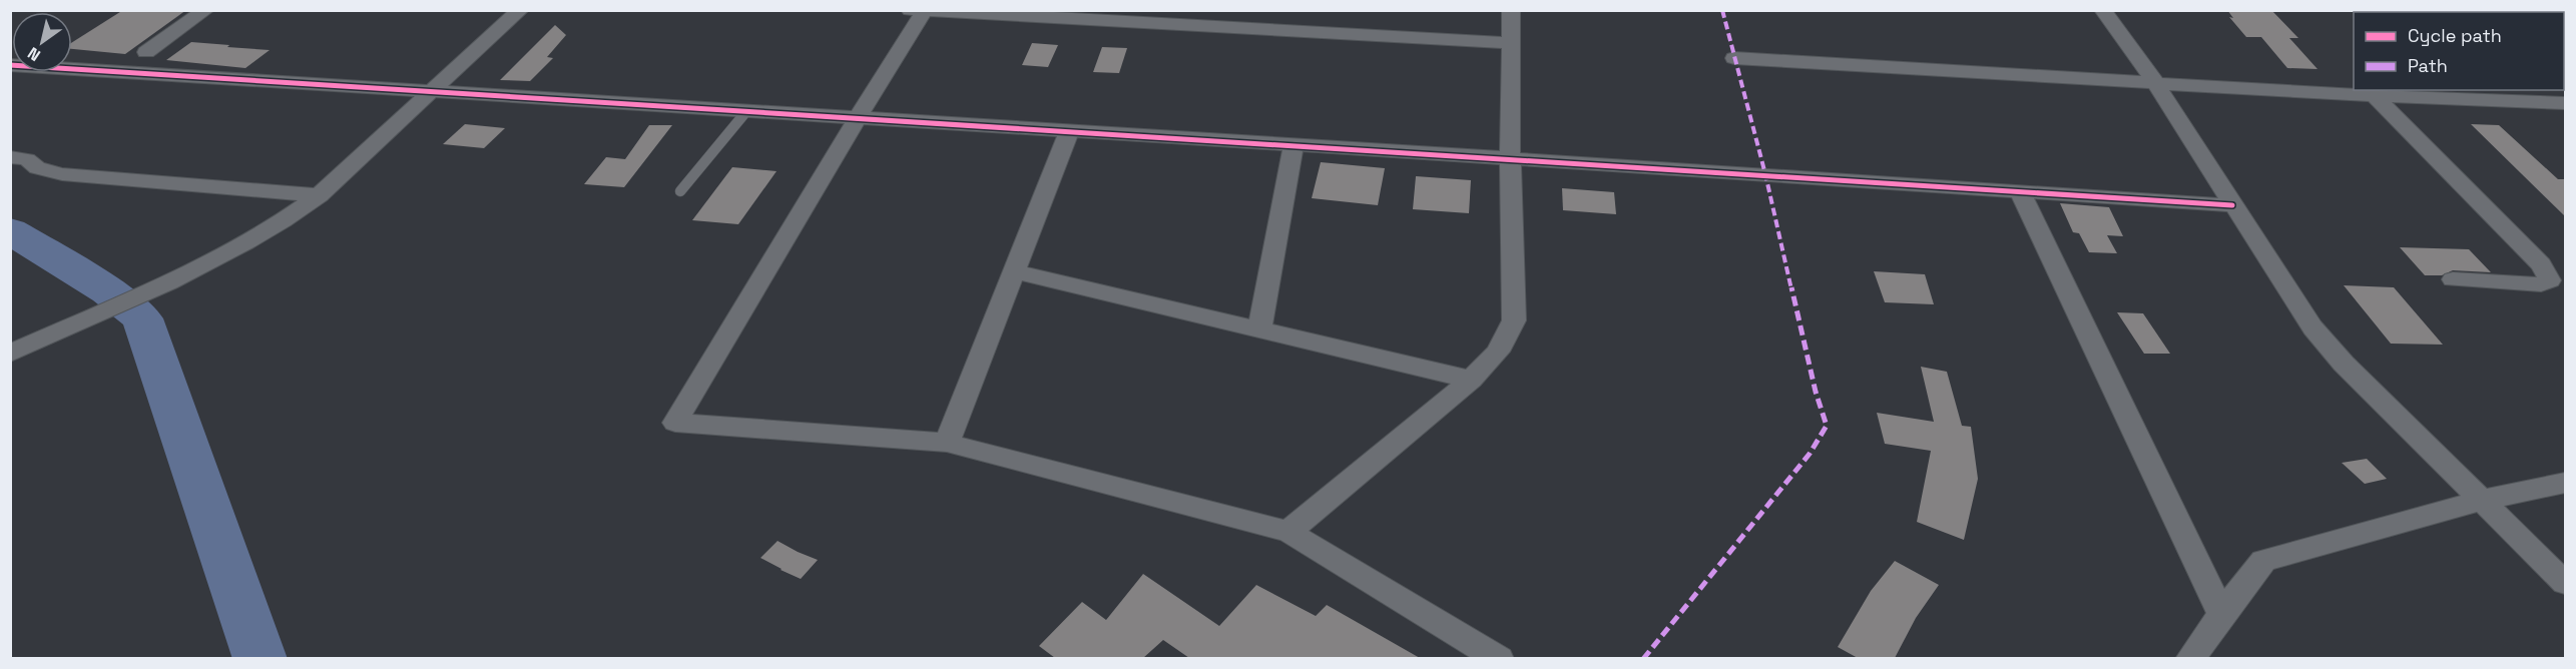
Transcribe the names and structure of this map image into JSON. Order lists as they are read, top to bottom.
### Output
{
  "legend": ["Cycle path", "Path"],
  "north": "bottom left"
}
